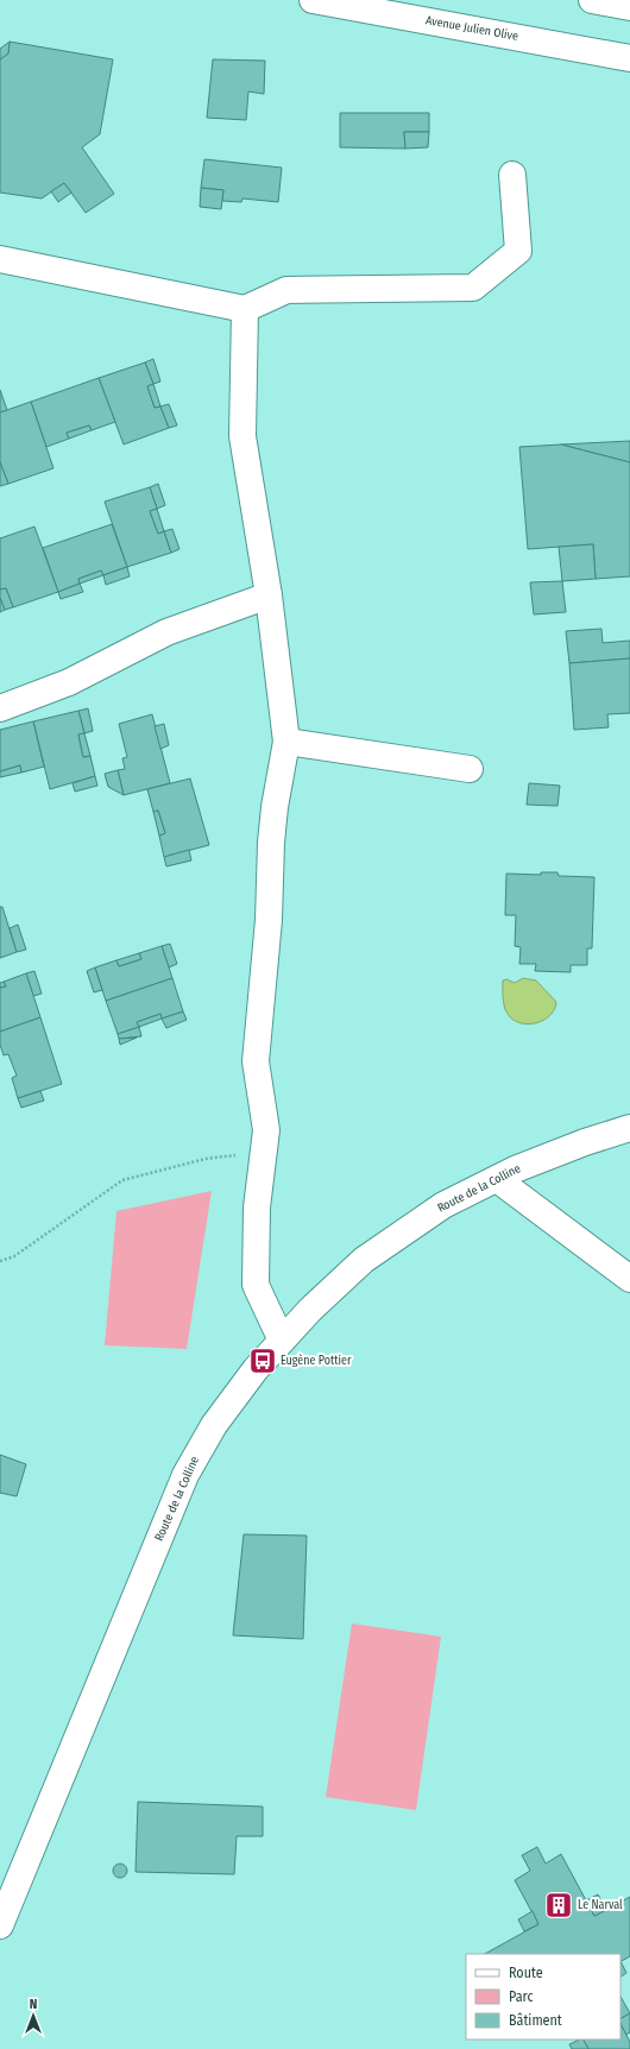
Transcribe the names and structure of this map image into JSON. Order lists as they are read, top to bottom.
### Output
{
  "streets": {
    "street": ["Avenue Julien Olive", "Route de la Colline"]
  },
  "places": {
    "bus stop": ["Eugène Pottier"],
    "building": ["Le Narval"]
  },
  "legend": ["Route", "Parc", "Bâtiment"],
  "north": "top"
}
